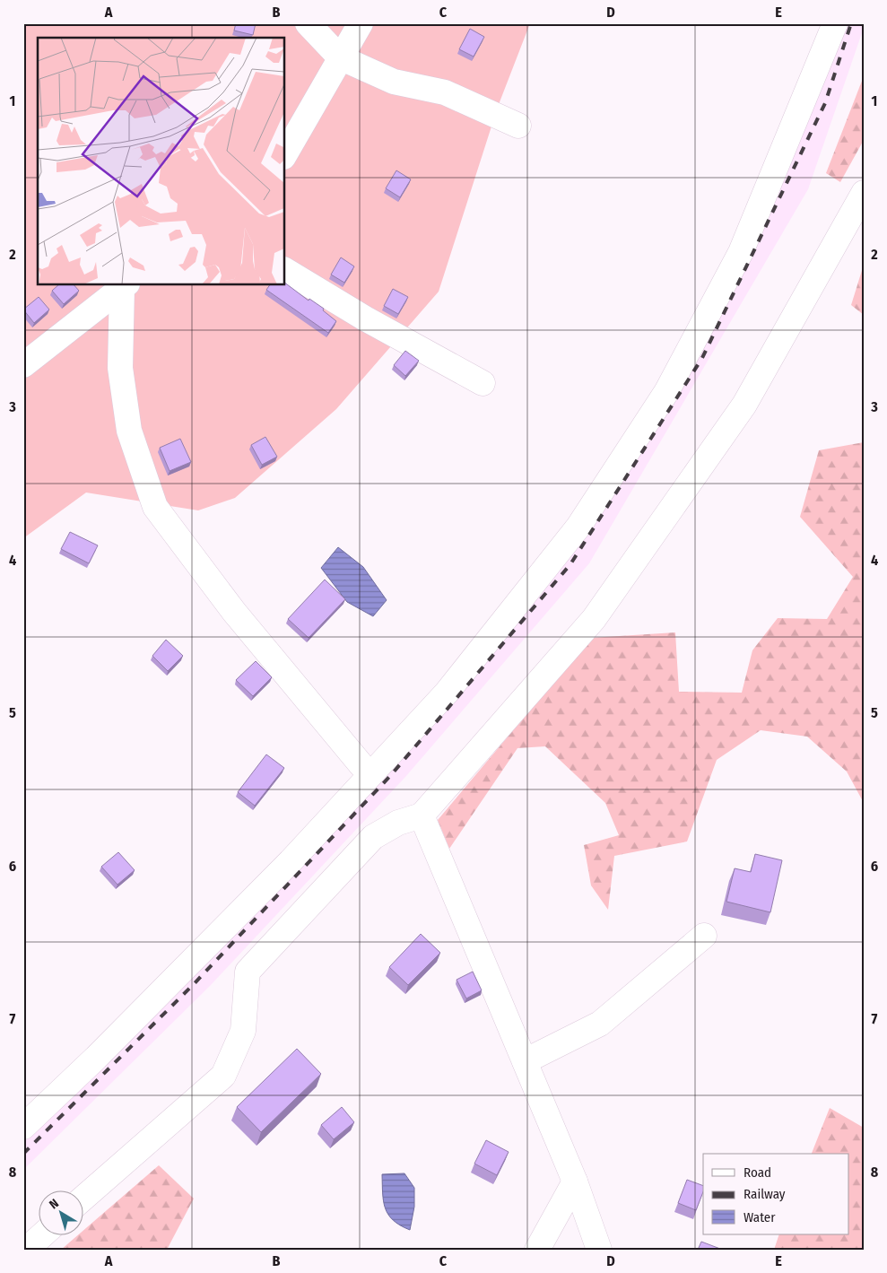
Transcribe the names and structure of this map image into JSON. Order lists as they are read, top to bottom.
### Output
{
  "legend": ["Road", "Railway", "Water"],
  "north": "top left",
  "grid": {
    "columns": [
      "A",
      "B",
      "C",
      "D",
      "E"
    ],
    "rows": [
      "1",
      "2",
      "3",
      "4",
      "5",
      "6",
      "7",
      "8"
    ]
  }
}
